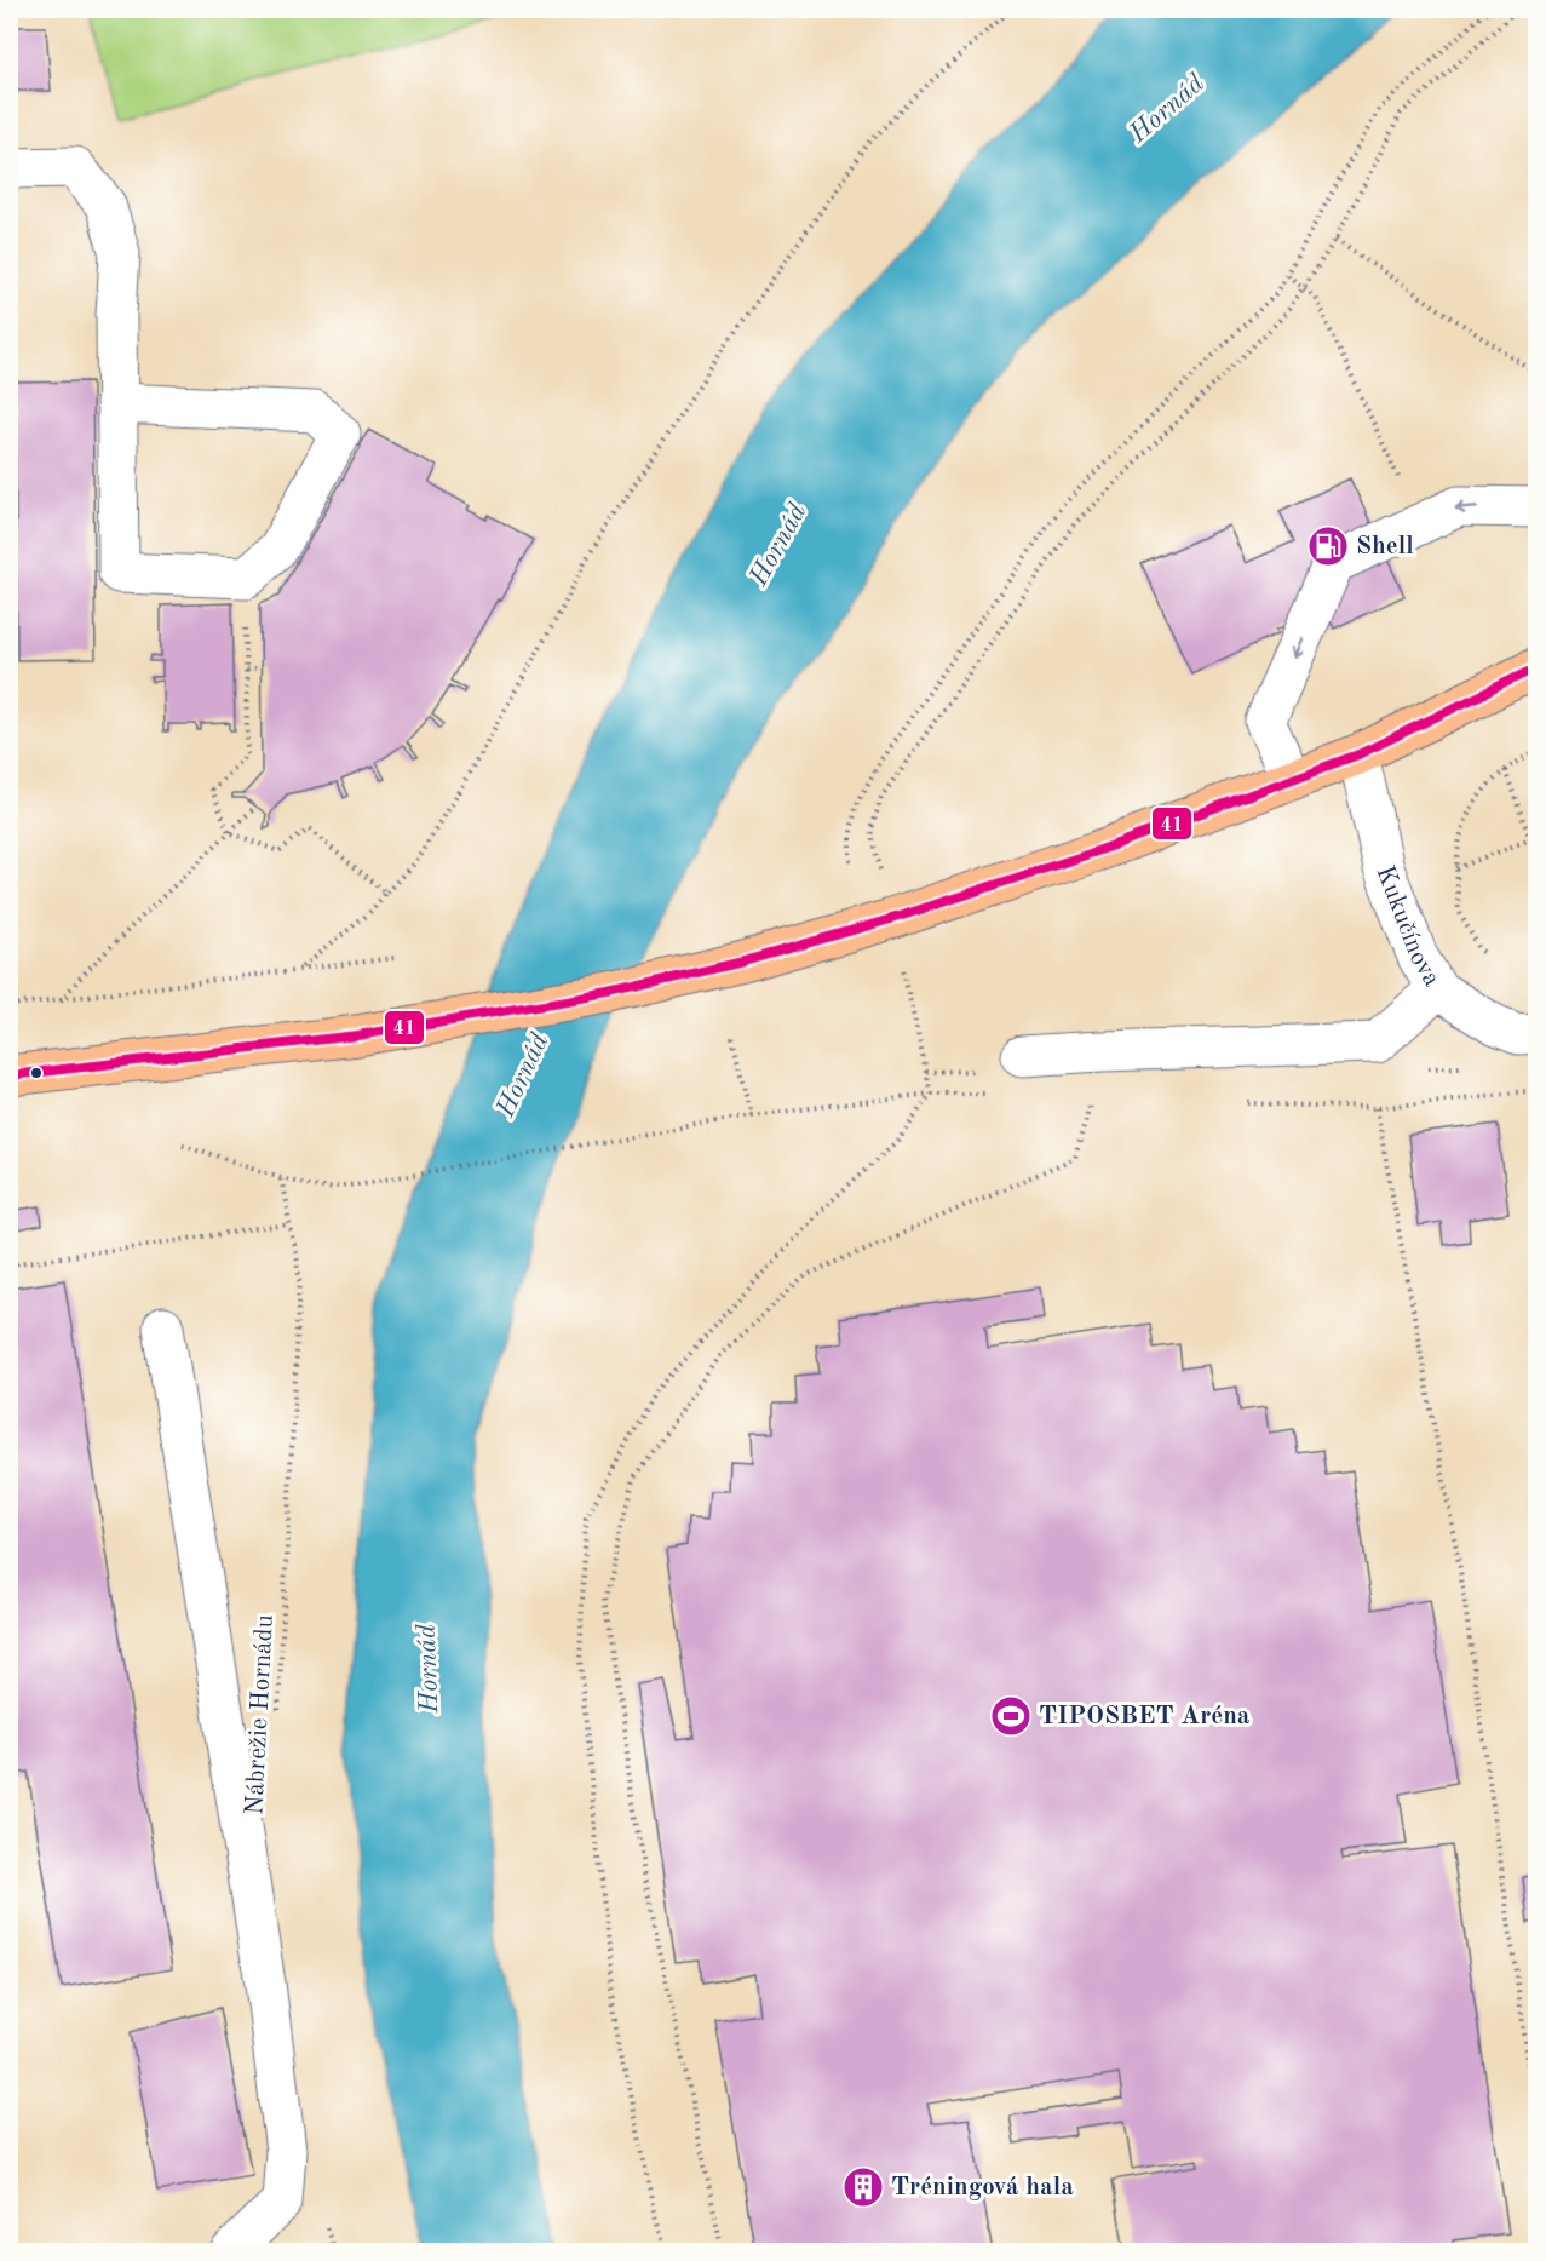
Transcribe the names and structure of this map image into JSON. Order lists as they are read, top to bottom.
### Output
{
  "streets": {
    "street": ["Kukučínova"],
    "path": ["Nábrežie Hornádu"]
  },
  "water": ["Hornád"],
  "places": {
    "fuel station": ["Shell"],
    "sports": ["TIPOSBET Aréna"],
    "building": ["Tréningová hala"]
  },
  "lines": ["transit line 41"]
}
